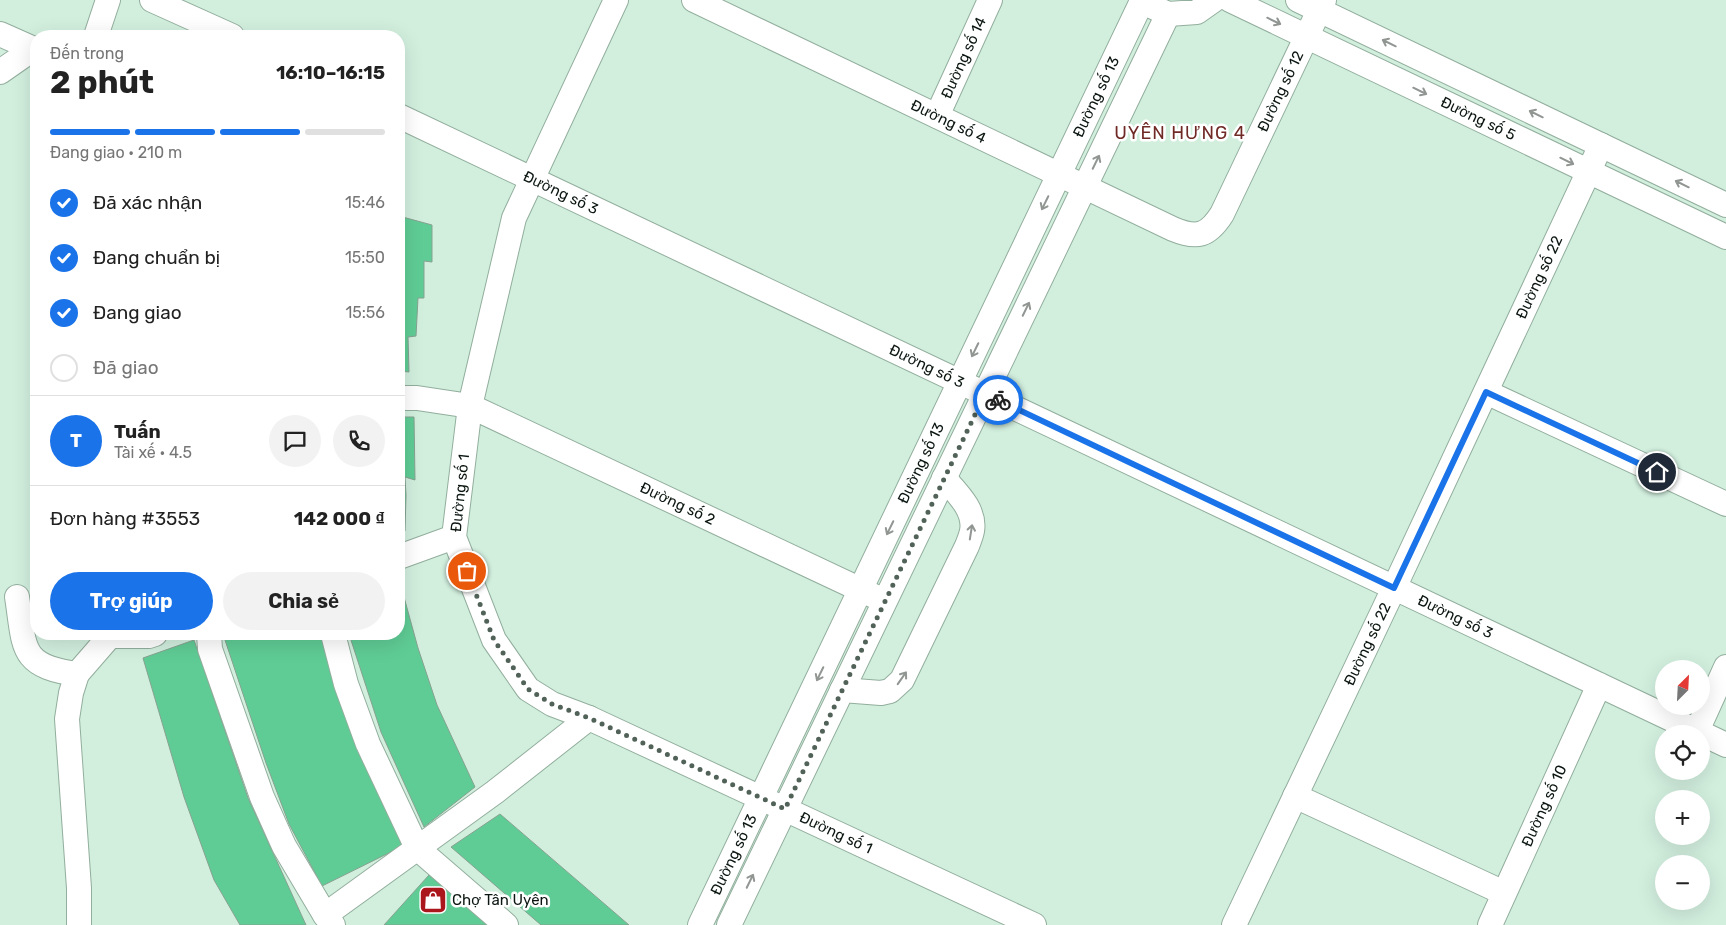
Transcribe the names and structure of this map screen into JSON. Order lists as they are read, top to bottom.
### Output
{
  "streets": {
    "street": [
      "Đường số 14",
      "Đường số 12",
      "Đường số 13",
      "Đường số 5",
      "Đường số 4",
      "Đường số 3",
      "Đường số 22",
      "Đường số 1",
      "Đường số 2",
      "Đường số 10"
    ]
  },
  "crossings": [
    ["Đường số 14", "Đường số 4"],
    ["Đường số 12", "Đường số 5"],
    ["Đường số 12", "Đường số 4"],
    ["Đường số 13", "Đường số 4"],
    ["Đường số 13", "Đường số 3"],
    ["Đường số 13", "Đường số 1"],
    ["Đường số 13", "Đường số 2"],
    ["Đường số 5", "Đường số 22"],
    ["Đường số 3", "Đường số 22"],
    ["Đường số 3", "Đường số 1"],
    ["Đường số 3", "Đường số 10"],
    ["Đường số 1", "Đường số 2"]
  ],
  "districts": ["UYÊN HƯNG 4"],
  "places": {
    "shop": ["Chợ Tân Uyên"]
  },
  "north": "top right",
  "page": {
    "heading": ["2 phút", "Đến trong", "16:10–16:15"],
    "panel": [
      "Tuấn",
      "Tài xế · 4.5",
      "Đơn hàng #3553",
      "142 000 ₫"
    ],
    "bar": "Đang giao · 210 m",
    "list": [
      ["Đã xác nhận", "15:46"],
      ["Đang chuẩn bị", "15:50"],
      ["Đang giao", "15:56"],
      "Đã giao"
    ],
    "round": "T",
    "buttons": ["Trợ giúp", "Chia sẻ"],
    "map_buttons": ["+", "−"]
  }
}
